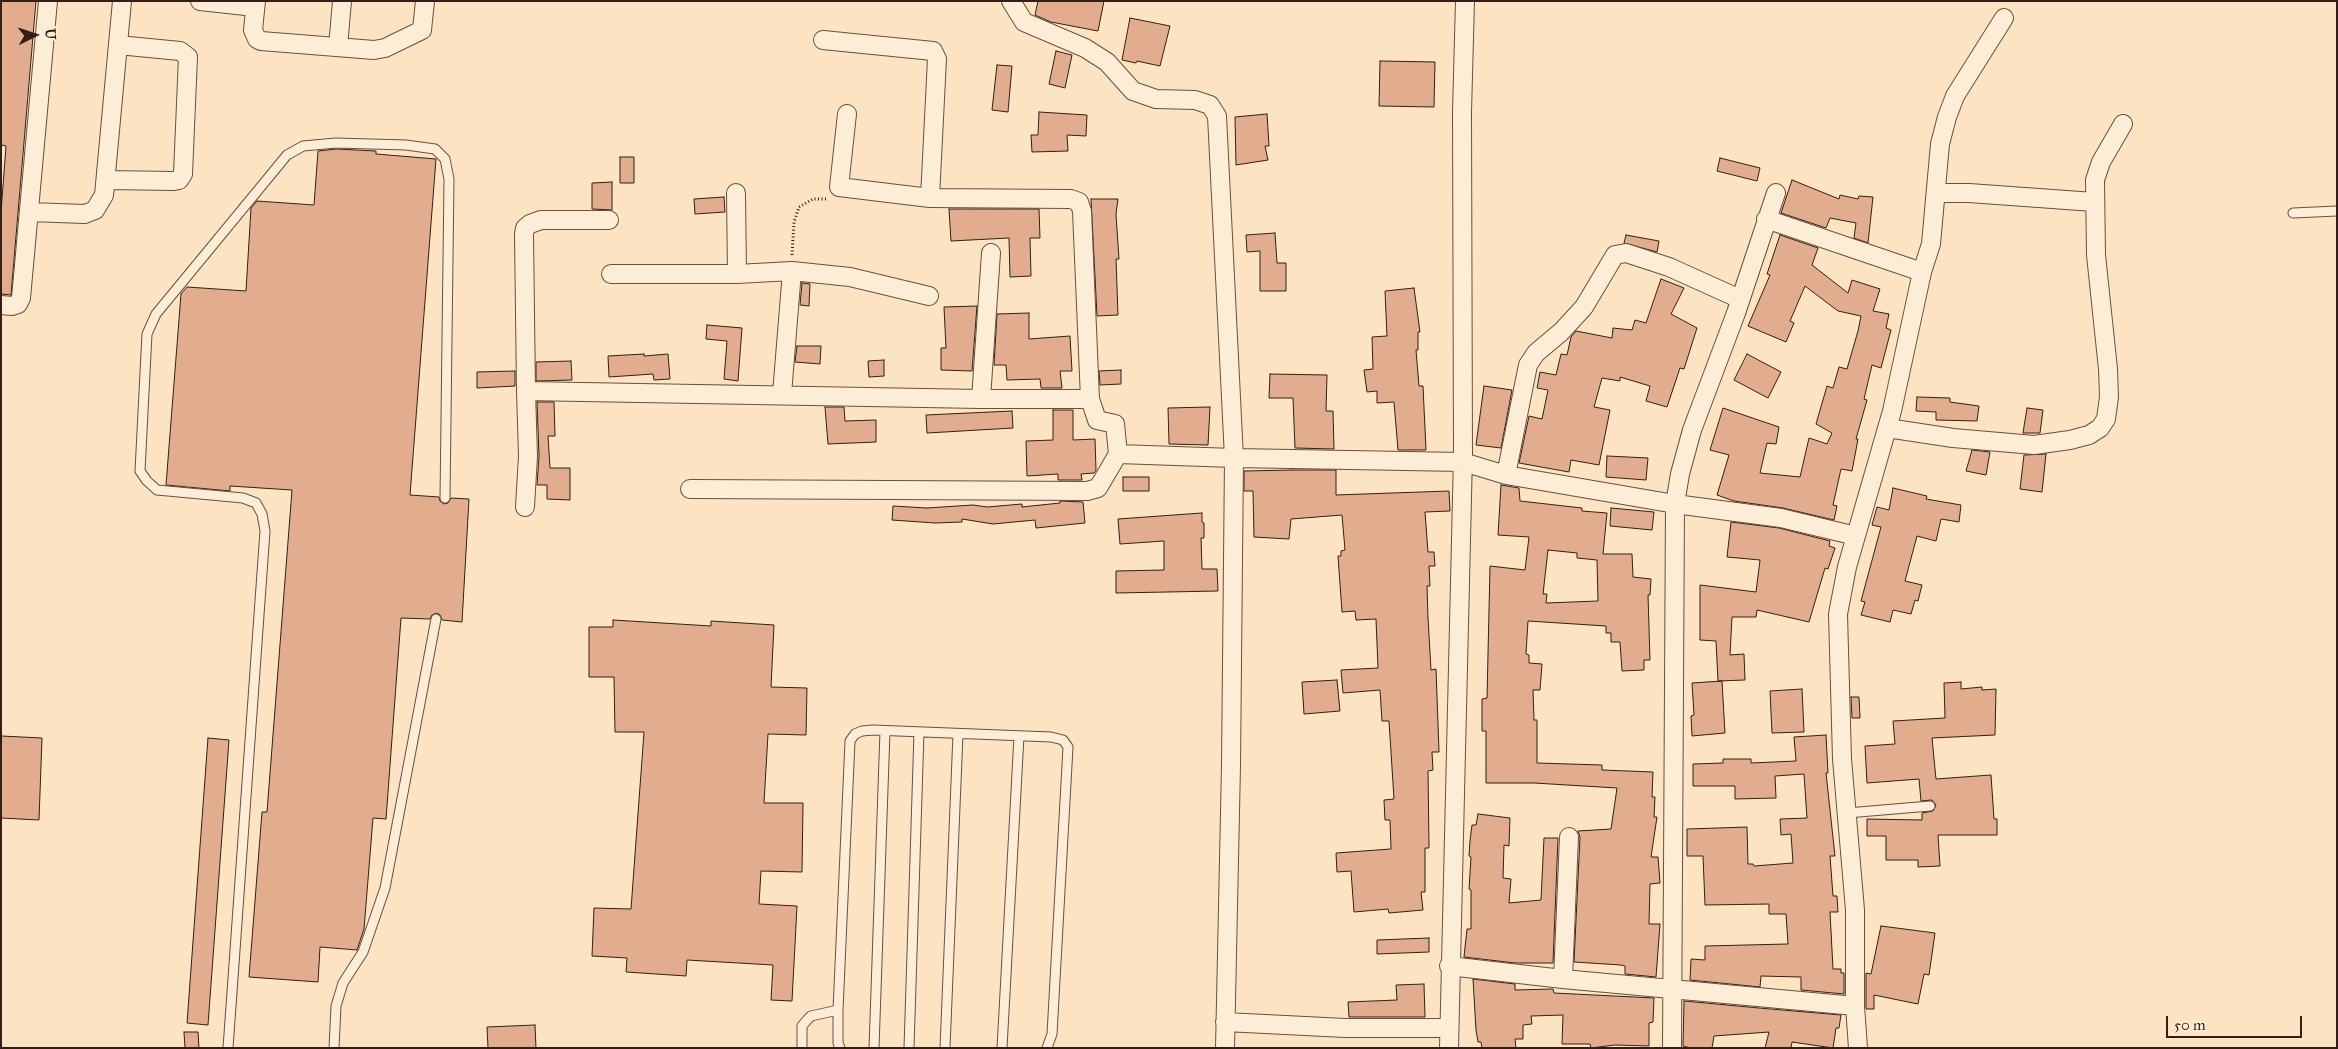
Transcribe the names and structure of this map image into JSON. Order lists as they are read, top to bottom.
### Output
{
  "scale_bar": "50 m",
  "north": "right"
}
